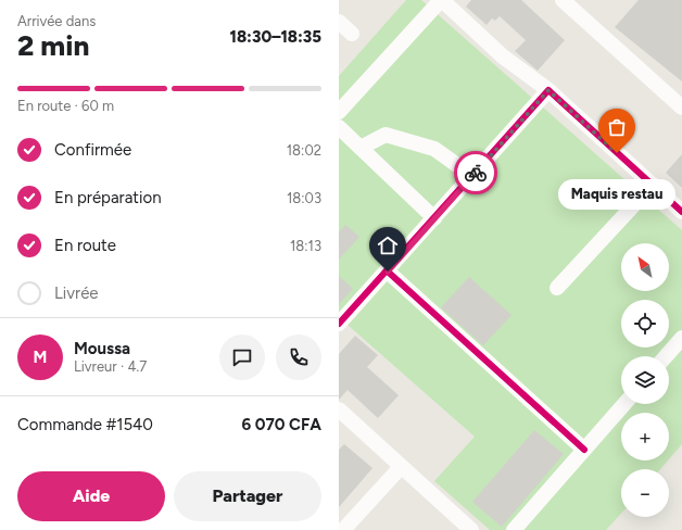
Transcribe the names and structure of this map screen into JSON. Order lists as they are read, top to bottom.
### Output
{
  "places": ["Maquis restau"],
  "north": "top left",
  "page": {
    "heading": ["2 min", "Arrivée dans", "18:30–18:35"],
    "panel": [
      "Moussa",
      "Livreur · 4.7",
      "Commande #1540",
      "6 070 CFA"
    ],
    "bar": "En route · 60 m",
    "list": [
      ["Confirmée", "18:02"],
      ["En préparation", "18:03"],
      ["En route", "18:13"],
      "Livrée"
    ],
    "bubble": "Maquis restau",
    "map_buttons": ["+", "−"],
    "round": "M",
    "buttons": ["Aide", "Partager"]
  }
}
